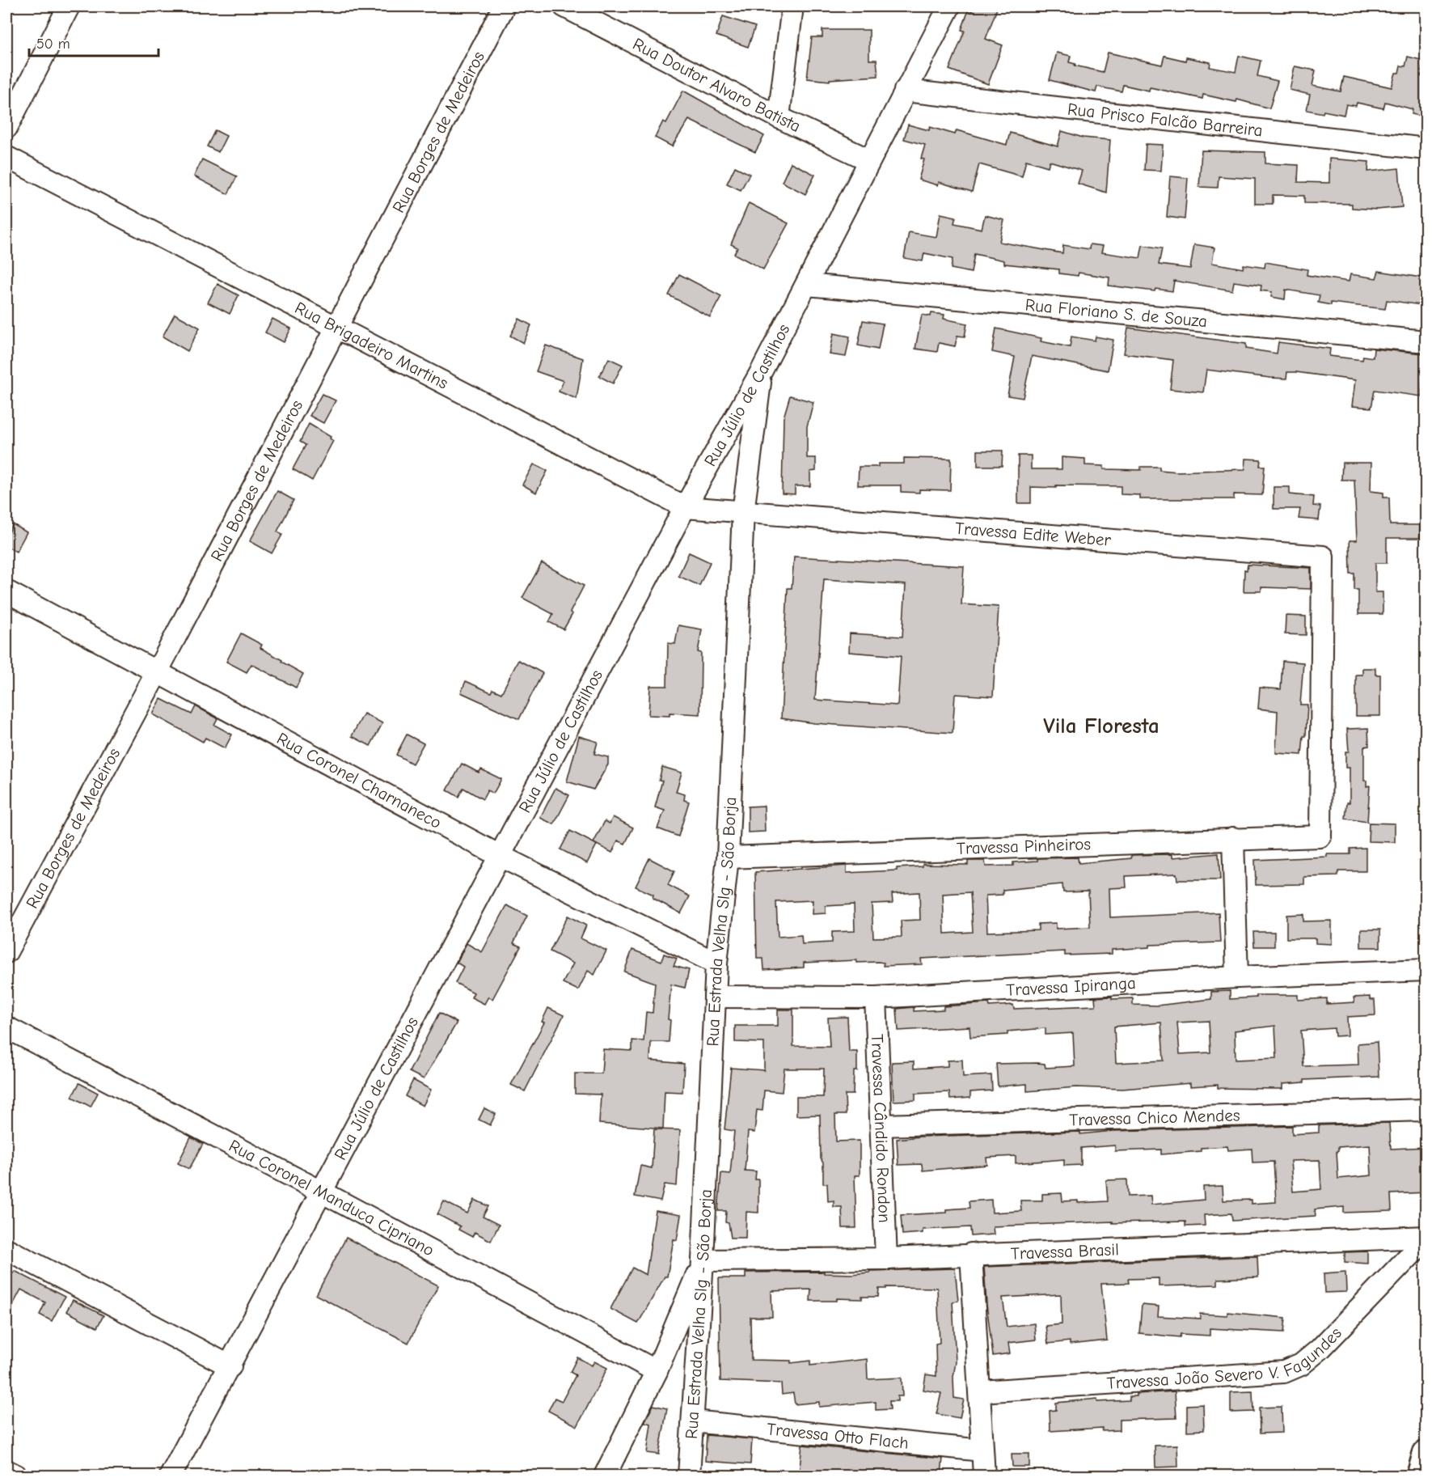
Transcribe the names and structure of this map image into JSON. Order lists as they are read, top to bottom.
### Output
{
  "streets": {
    "street": [
      "Rua Doutor Alvaro Batista",
      "Rua Prisco Falcão Barreira",
      "Rua Borges de Medeiros",
      "Rua Floriano S. de Souza",
      "Rua Brigadeiro Martins",
      "Rua Júlio de Castilhos",
      "Travessa Edite Weber",
      "Rua Coronel Charnaneco",
      "Travessa Pinheiros",
      "Rua Estrada Velha Slg - São Borja",
      "Travessa Ipiranga",
      "Travessa Chico Mendes",
      "Travessa Cândido Rondon",
      "Rua Coronel Manduca Cipriano",
      "Travessa Brasil",
      "Travessa João Severo V. Fagundes",
      "Travessa Otto Flach"
    ]
  },
  "crossings": [
    ["Rua Doutor Alvaro Batista", "Rua Júlio de Castilhos"],
    ["Rua Prisco Falcão Barreira", "Rua Júlio de Castilhos"],
    ["Rua Borges de Medeiros", "Rua Brigadeiro Martins"],
    ["Rua Borges de Medeiros", "Rua Coronel Charnaneco"],
    ["Rua Floriano S. de Souza", "Rua Júlio de Castilhos"],
    ["Rua Brigadeiro Martins", "Rua Júlio de Castilhos"],
    ["Rua Brigadeiro Martins", "Travessa Edite Weber"],
    ["Rua Brigadeiro Martins", "Rua Estrada Velha Slg - São Borja"],
    ["Rua Júlio de Castilhos", "Rua Coronel Charnaneco"],
    ["Rua Júlio de Castilhos", "Rua Estrada Velha Slg - São Borja"],
    ["Rua Júlio de Castilhos", "Rua Coronel Manduca Cipriano"],
    ["Travessa Edite Weber", "Travessa Pinheiros"],
    ["Travessa Edite Weber", "Rua Estrada Velha Slg - São Borja"],
    ["Rua Coronel Charnaneco", "Rua Estrada Velha Slg - São Borja"],
    ["Travessa Pinheiros", "Rua Estrada Velha Slg - São Borja"],
    ["Rua Estrada Velha Slg - São Borja", "Travessa Ipiranga"],
    ["Rua Estrada Velha Slg - São Borja", "Travessa Brasil"],
    ["Rua Estrada Velha Slg - São Borja", "Travessa Otto Flach"],
    ["Travessa Ipiranga", "Travessa Cândido Rondon"],
    ["Travessa Chico Mendes", "Travessa Cândido Rondon"],
    ["Travessa Cândido Rondon", "Travessa Brasil"],
    ["Travessa Brasil", "Travessa João Severo V. Fagundes"]
  ],
  "districts": ["Vila Floresta"],
  "scale_bar": "50 m"
}
